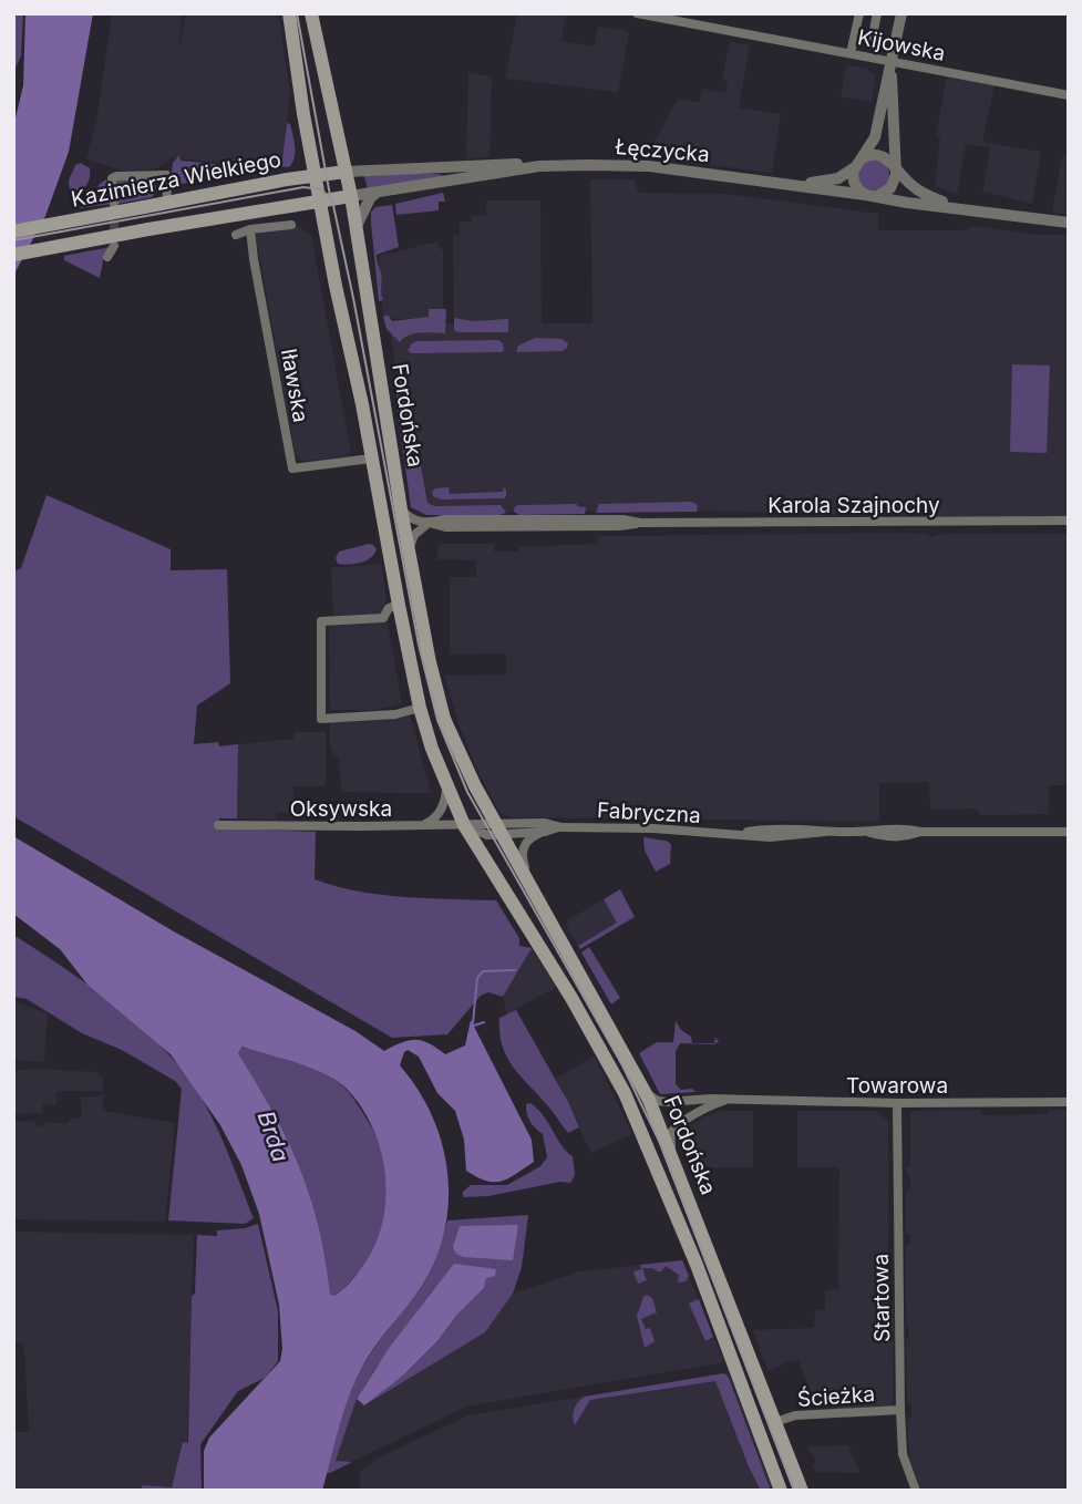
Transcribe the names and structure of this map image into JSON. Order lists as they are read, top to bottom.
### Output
{
  "streets": {
    "main road": ["Kazimierza Wielkiego", "Fordońska"],
    "street": [
      "Kijowska",
      "Łęczycka",
      "Iławska",
      "Karola Szajnochy",
      "Oksywska",
      "Fabryczna",
      "Towarowa",
      "Startowa",
      "Ścieżka"
    ]
  },
  "crossings": [
    ["Łęczycka", "Kazimierza Wielkiego"],
    ["Łęczycka", "Fordońska"],
    ["Kazimierza Wielkiego", "Fordońska"],
    ["Iławska", "Fordońska"],
    ["Fordońska", "Karola Szajnochy"],
    ["Fordońska", "Oksywska"],
    ["Fordońska", "Fabryczna"],
    ["Fordońska", "Towarowa"],
    ["Fordońska", "Ścieżka"],
    ["Oksywska", "Fabryczna"],
    ["Towarowa", "Startowa"],
    ["Startowa", "Ścieżka"]
  ],
  "water": ["Brda"]
}
